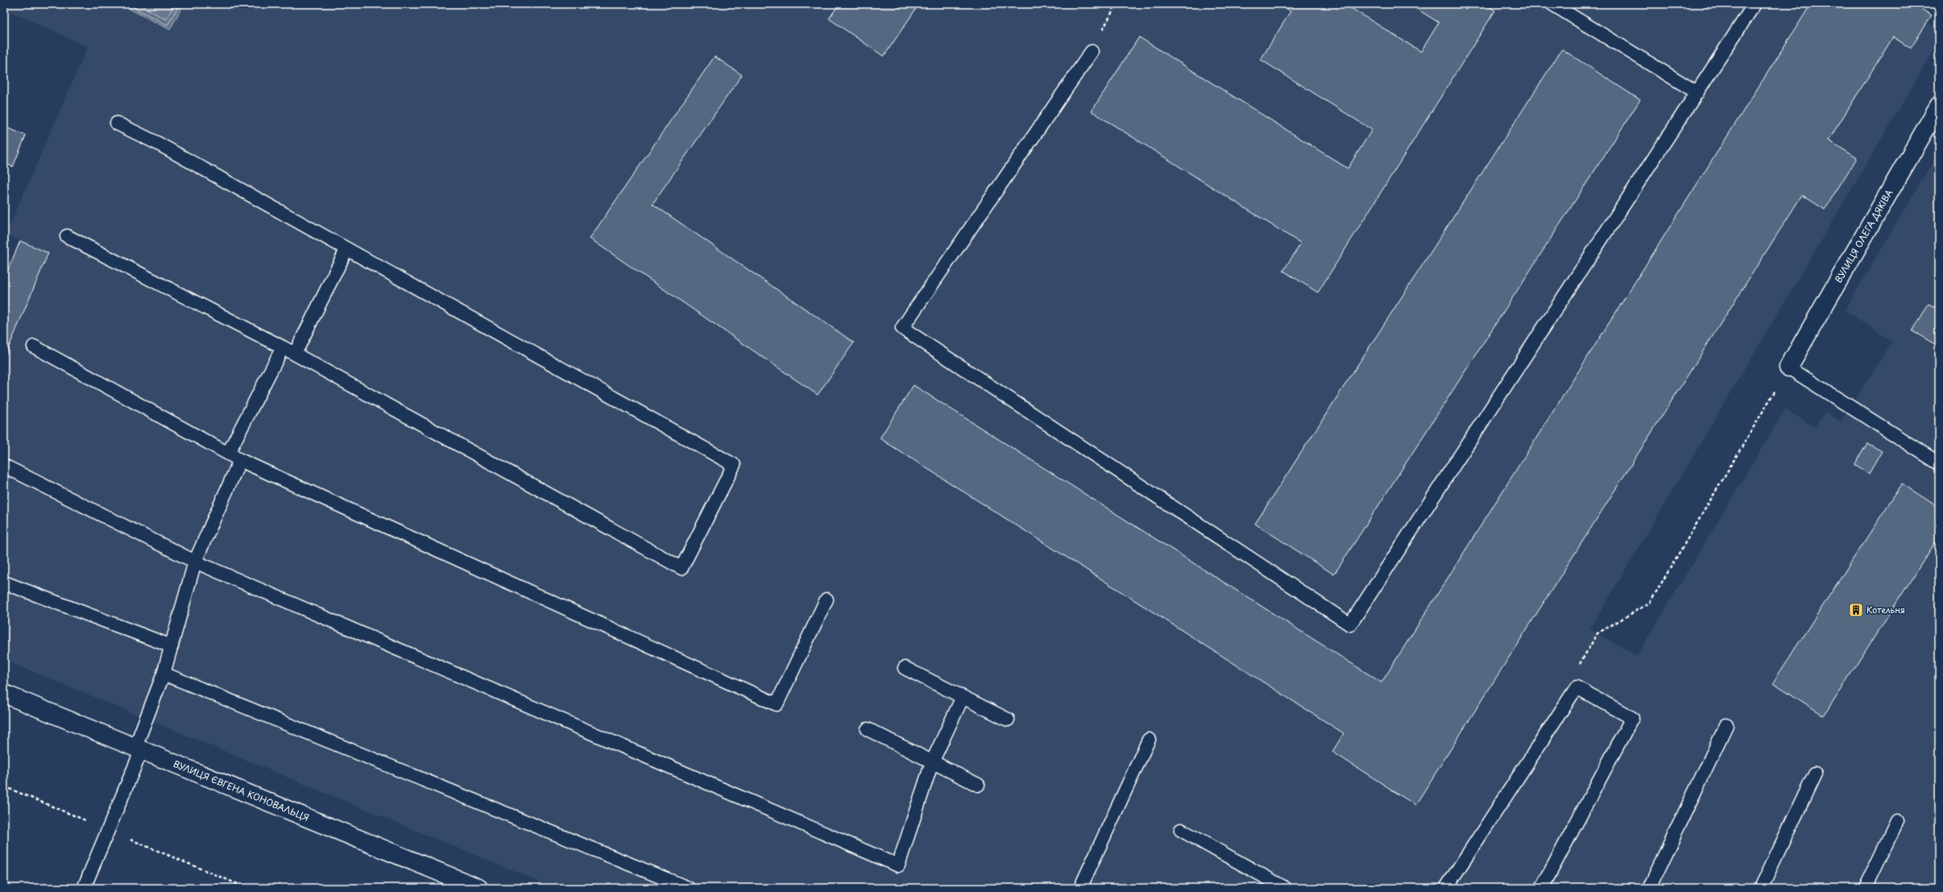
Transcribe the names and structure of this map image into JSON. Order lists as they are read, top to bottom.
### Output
{
  "streets": {
    "street": ["ВУЛИЦЯ ОЛЕГА ДЯКІВА", "ВУЛИЦЯ ЄВГЕНА КОНОВАЛЬЦЯ"]
  },
  "places": {
    "building": ["Котельня"]
  }
}
